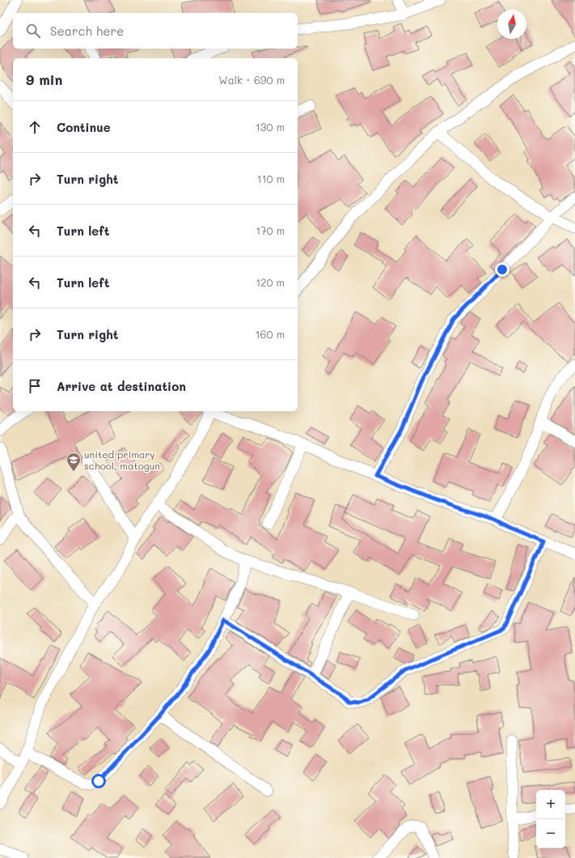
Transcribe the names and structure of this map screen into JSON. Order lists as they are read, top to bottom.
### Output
{
  "places": {
    "school or university": ["united primary school, matogun"]
  },
  "north": "top",
  "page": {
    "search": "Search here",
    "heading": ["9 min", "Walk · 690 m"],
    "list": [
      ["Continue", "130 m"],
      ["Turn right", "110 m"],
      ["Turn left", "170 m"],
      ["Turn left", "120 m"],
      ["Turn right", "160 m"],
      "Arrive at destination"
    ],
    "map_buttons": ["+", "−"]
  }
}
